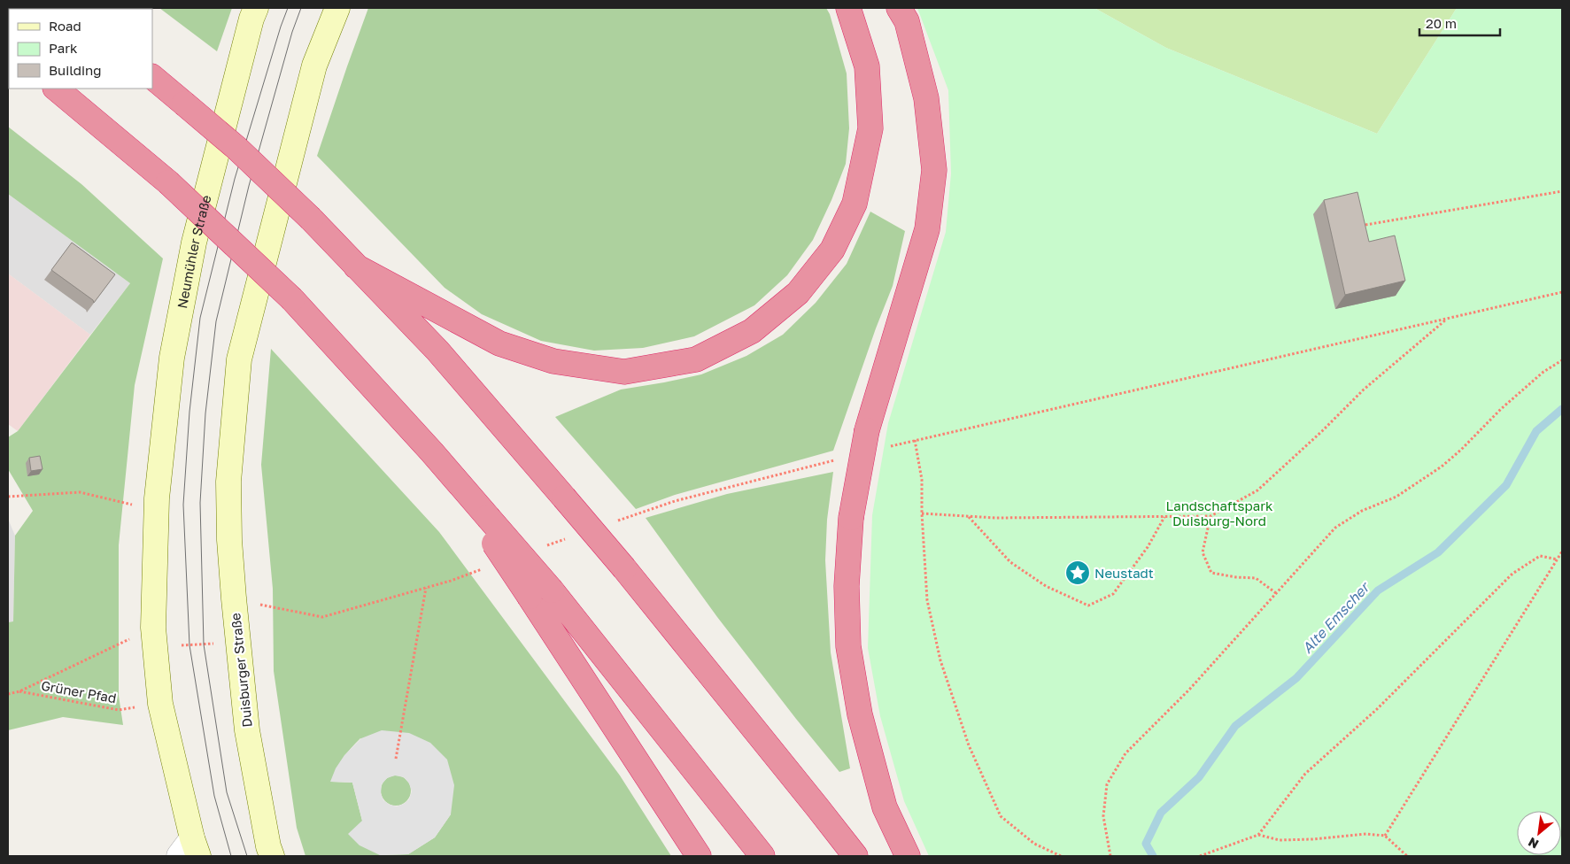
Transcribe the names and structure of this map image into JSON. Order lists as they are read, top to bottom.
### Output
{
  "streets": {
    "main road": ["Neumühler Straße", "Duisburger Straße"],
    "path": ["Grüner Pfad"]
  },
  "water": ["Alte Emscher"],
  "parks": ["Landschaftspark Duisburg-Nord"],
  "places": {
    "place": ["Neustadt"]
  },
  "legend": ["Road", "Park", "Building"],
  "scale_bar": "20 m",
  "north": "bottom left"
}
